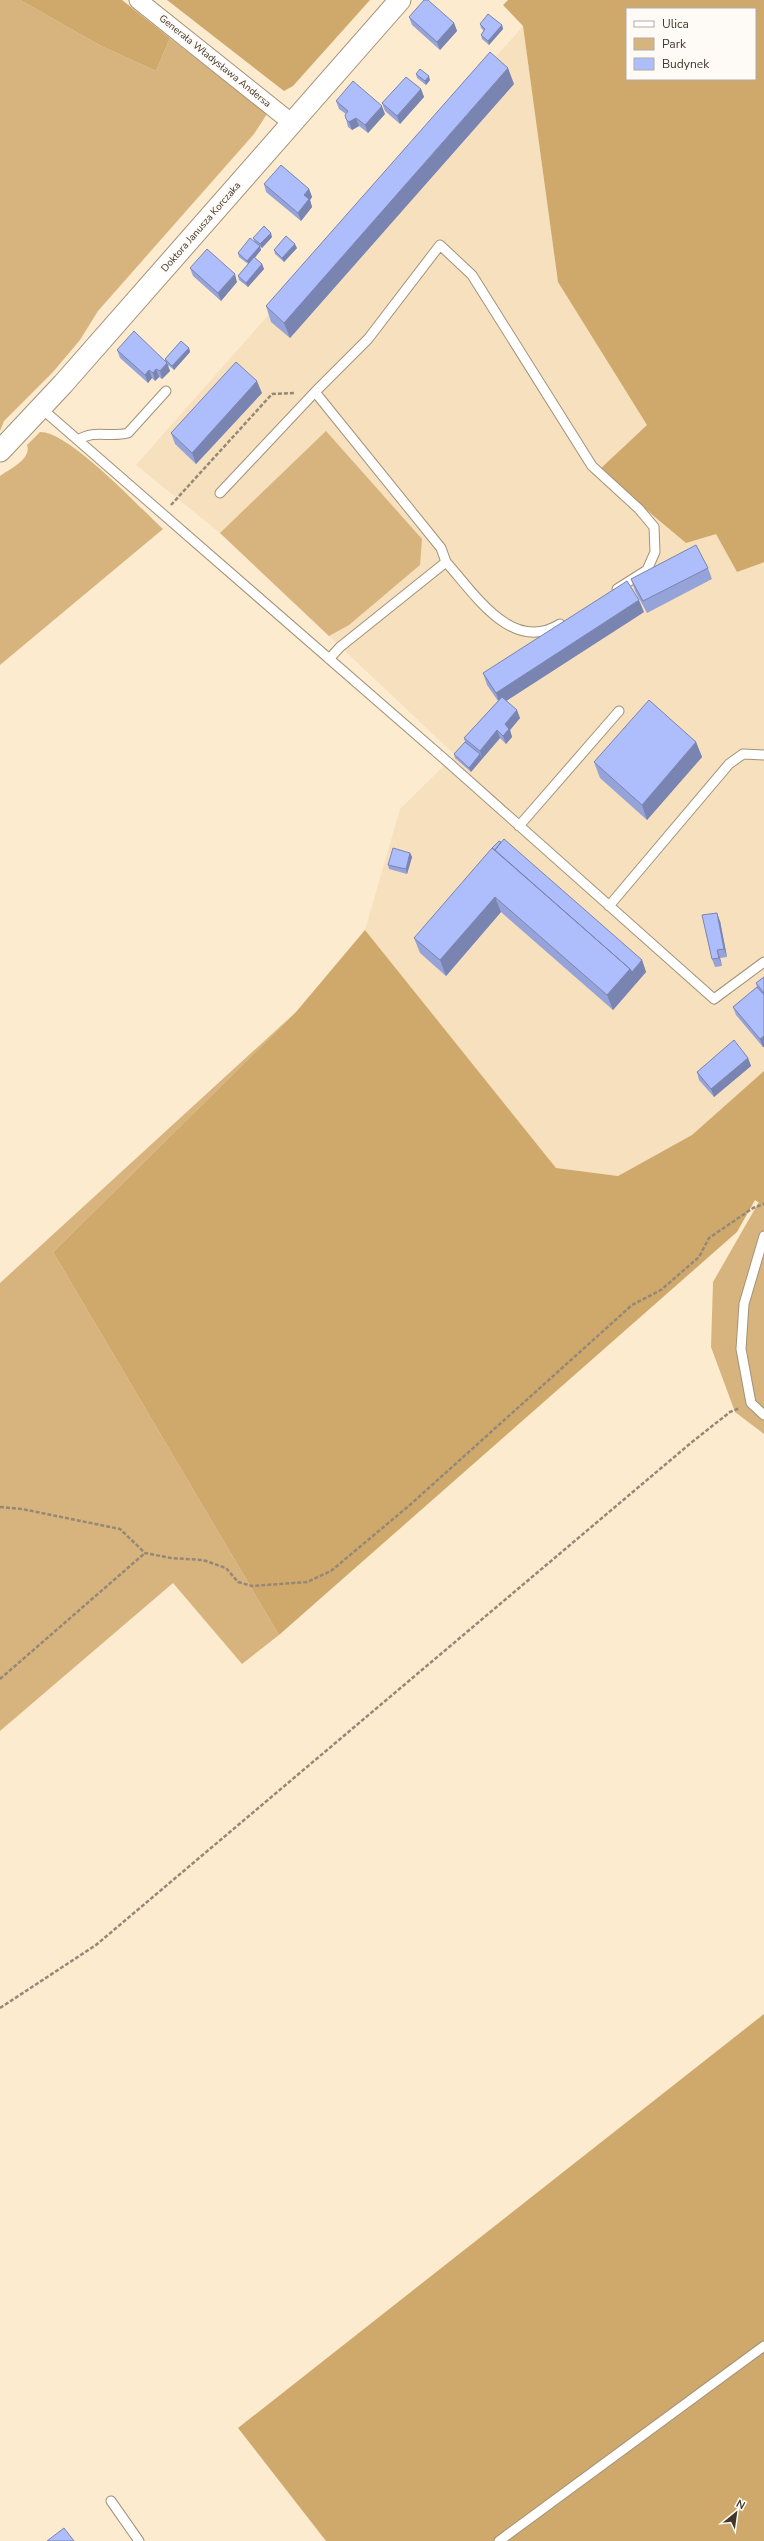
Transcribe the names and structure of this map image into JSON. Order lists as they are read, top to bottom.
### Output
{
  "streets": {
    "street": ["Generała Władysława Andersa", "Doktora Janusza Korczaka"]
  },
  "crossings": [
    ["Generała Władysława Andersa", "Doktora Janusza Korczaka"]
  ],
  "legend": ["Ulica", "Park", "Budynek"],
  "north": "top right"
}
